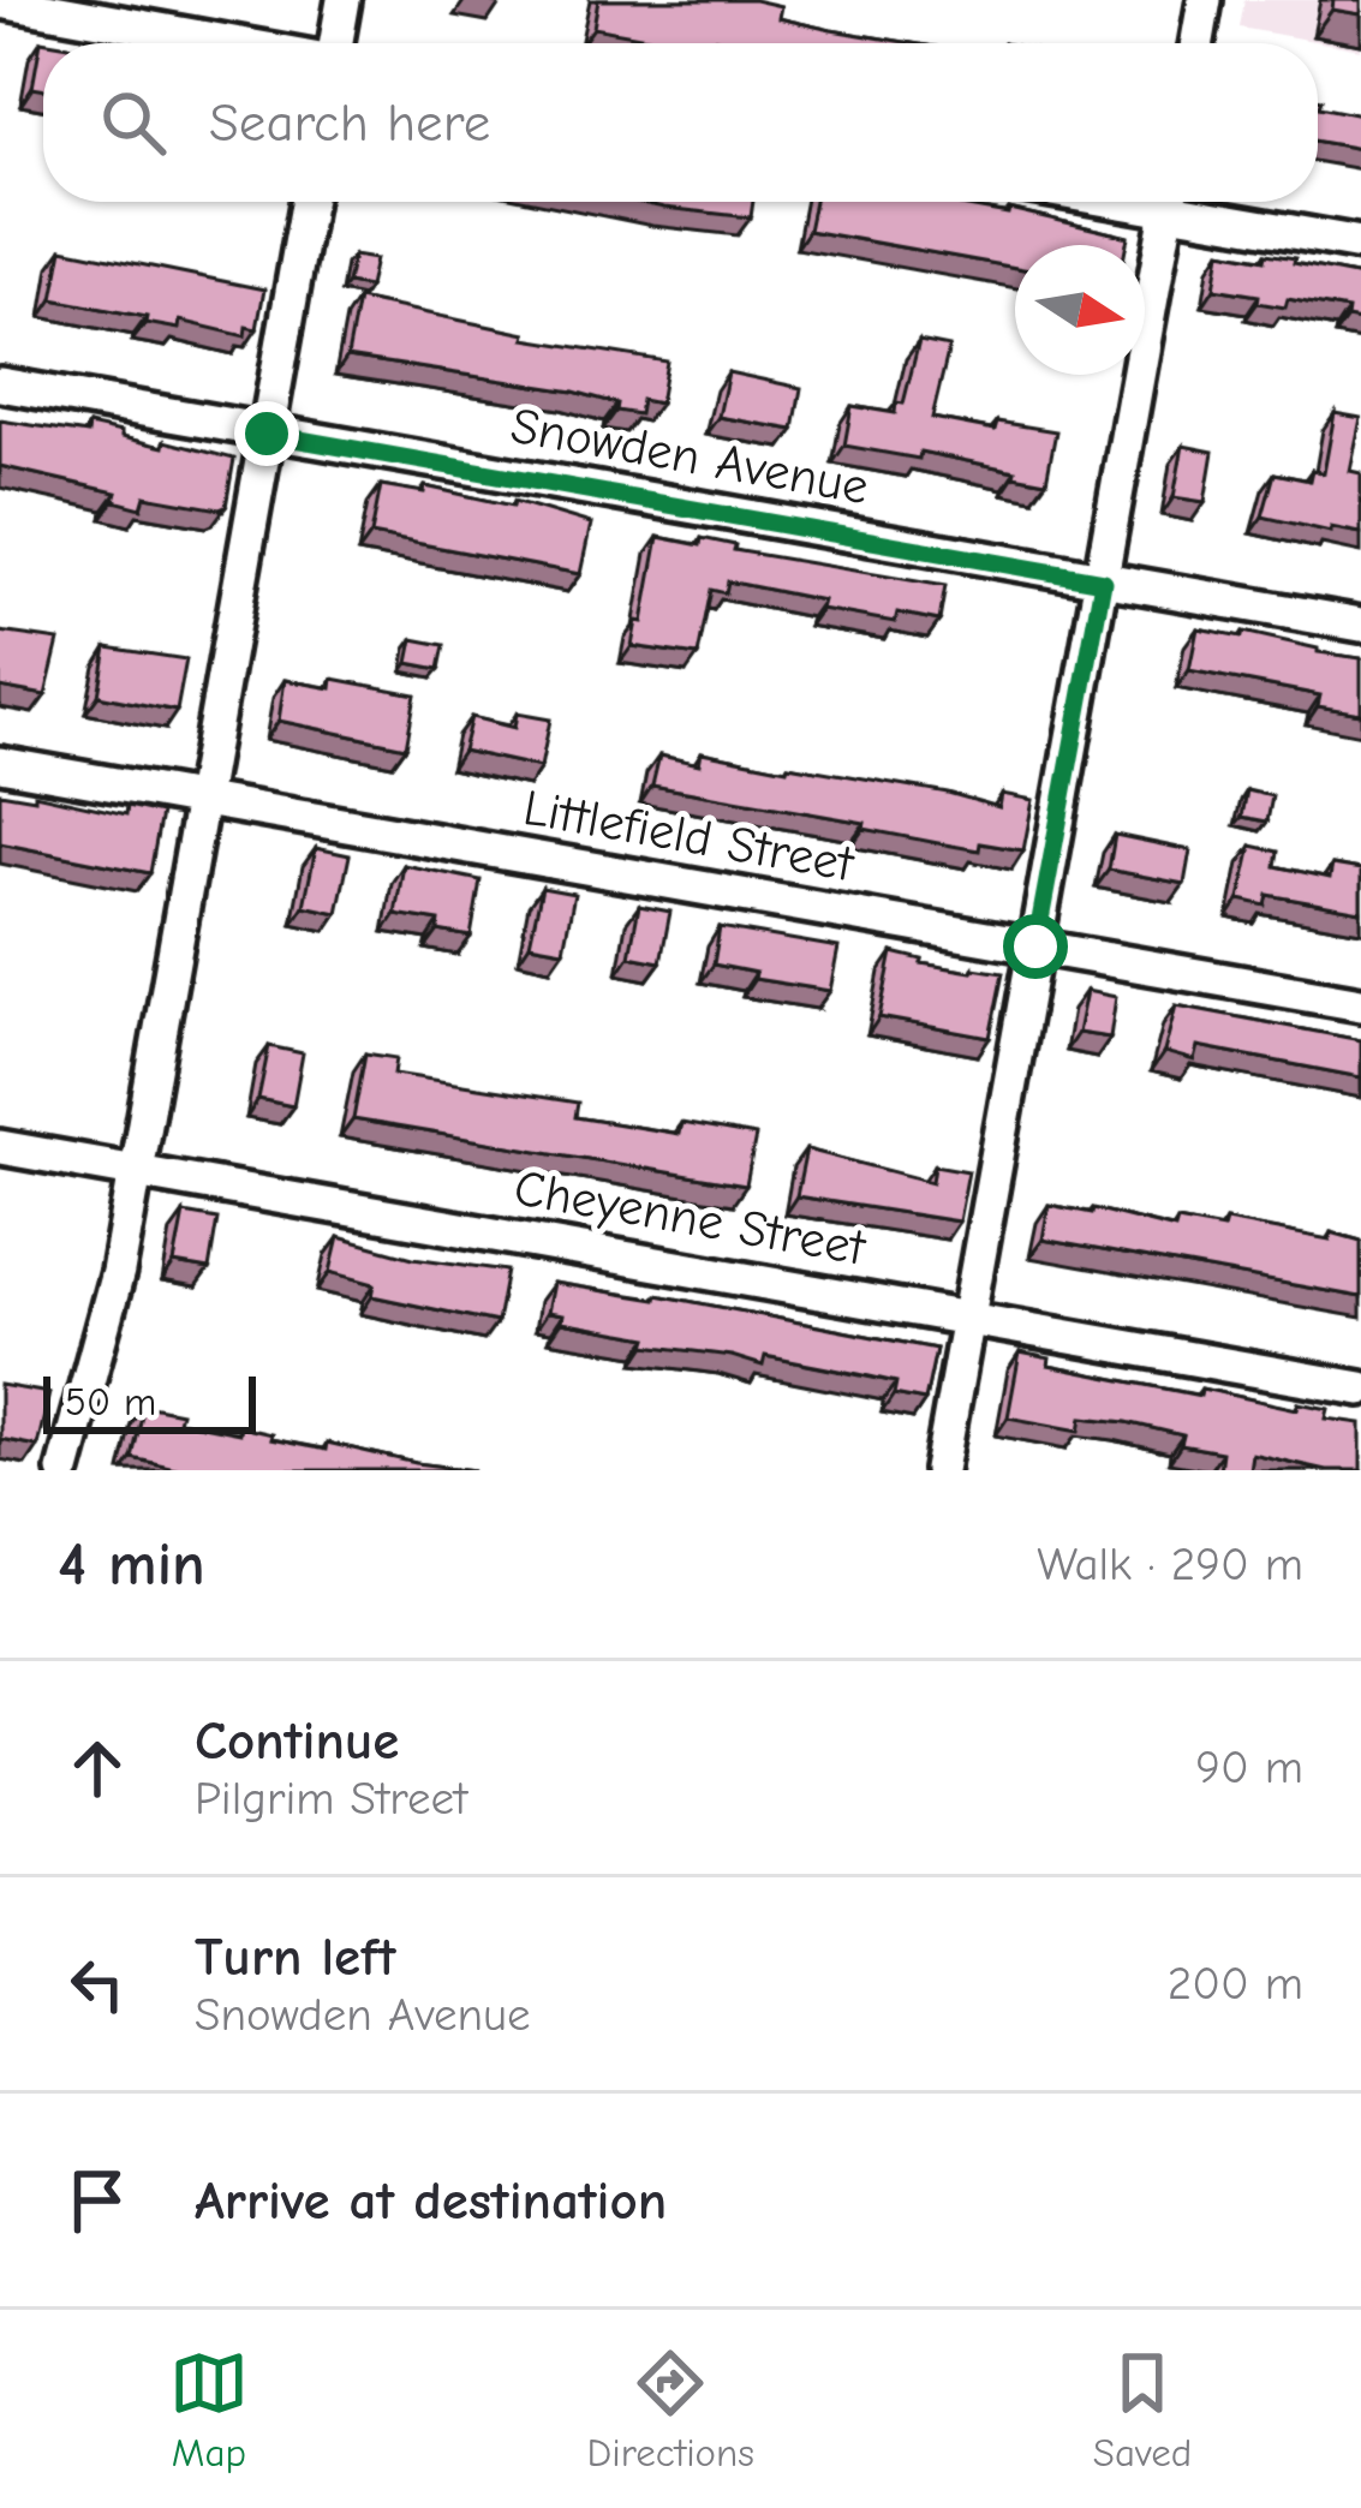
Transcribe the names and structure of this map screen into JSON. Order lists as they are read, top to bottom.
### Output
{
  "streets": {
    "street": ["Snowden Avenue", "Littlefield Street", "Cheyenne Street"]
  },
  "scale_bar": "50 m",
  "north": "right",
  "page": {
    "search": "Search here",
    "scale": "50 m",
    "heading": ["4 min", "Walk · 290 m"],
    "list": [
      ["Continue", "Pilgrim Street", "90 m"],
      ["Turn left", "Snowden Avenue", "200 m"],
      "Arrive at destination"
    ],
    "nav": ["Map", "Directions", "Saved"]
  }
}
